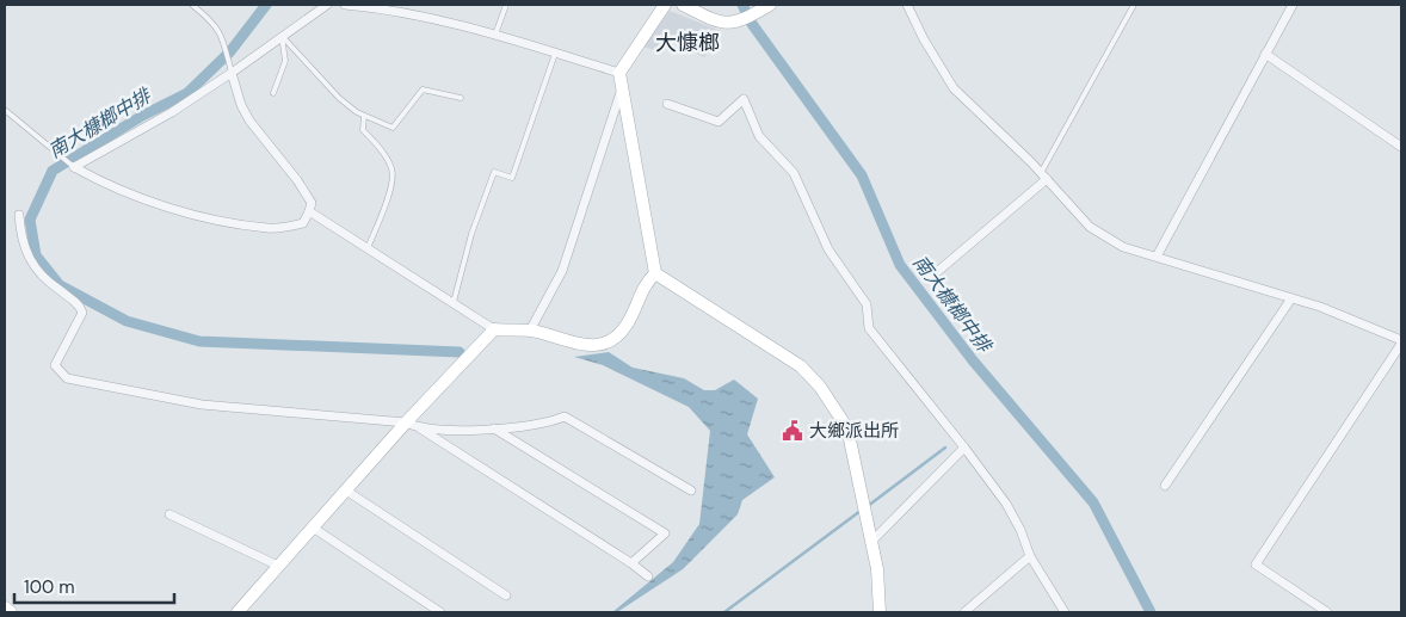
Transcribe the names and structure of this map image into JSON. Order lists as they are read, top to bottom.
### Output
{
  "districts": ["大慷榔"],
  "water": ["南大槺榔中排"],
  "places": {
    "public building": ["大鄉派出所"]
  },
  "scale_bar": "100 m"
}
